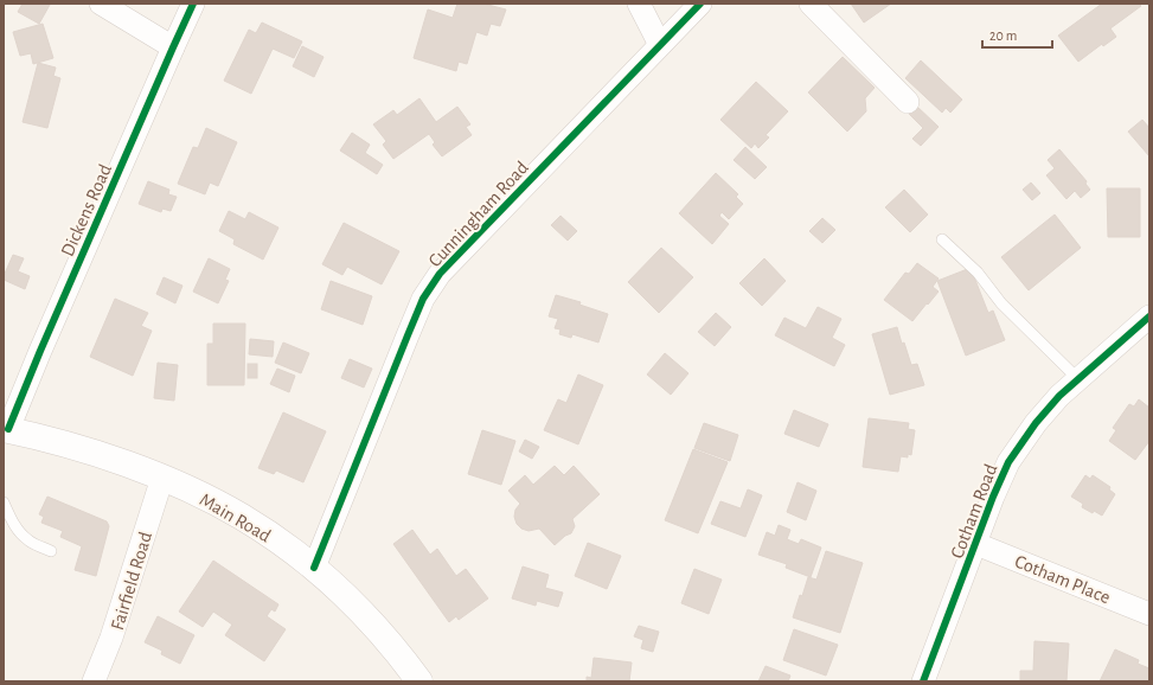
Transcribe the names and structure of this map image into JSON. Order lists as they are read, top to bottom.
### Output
{
  "streets": {
    "main road": ["Main Road"],
    "street": [
      "Dickens Road",
      "Cunningham Road",
      "Cotham Road",
      "Cotham Place",
      "Fairfield Road"
    ]
  },
  "crossings": [
    ["Dickens Road", "Main Road"],
    ["Cunningham Road", "Main Road"],
    ["Cotham Road", "Cotham Place"],
    ["Main Road", "Fairfield Road"]
  ],
  "scale_bar": "20 m"
}
